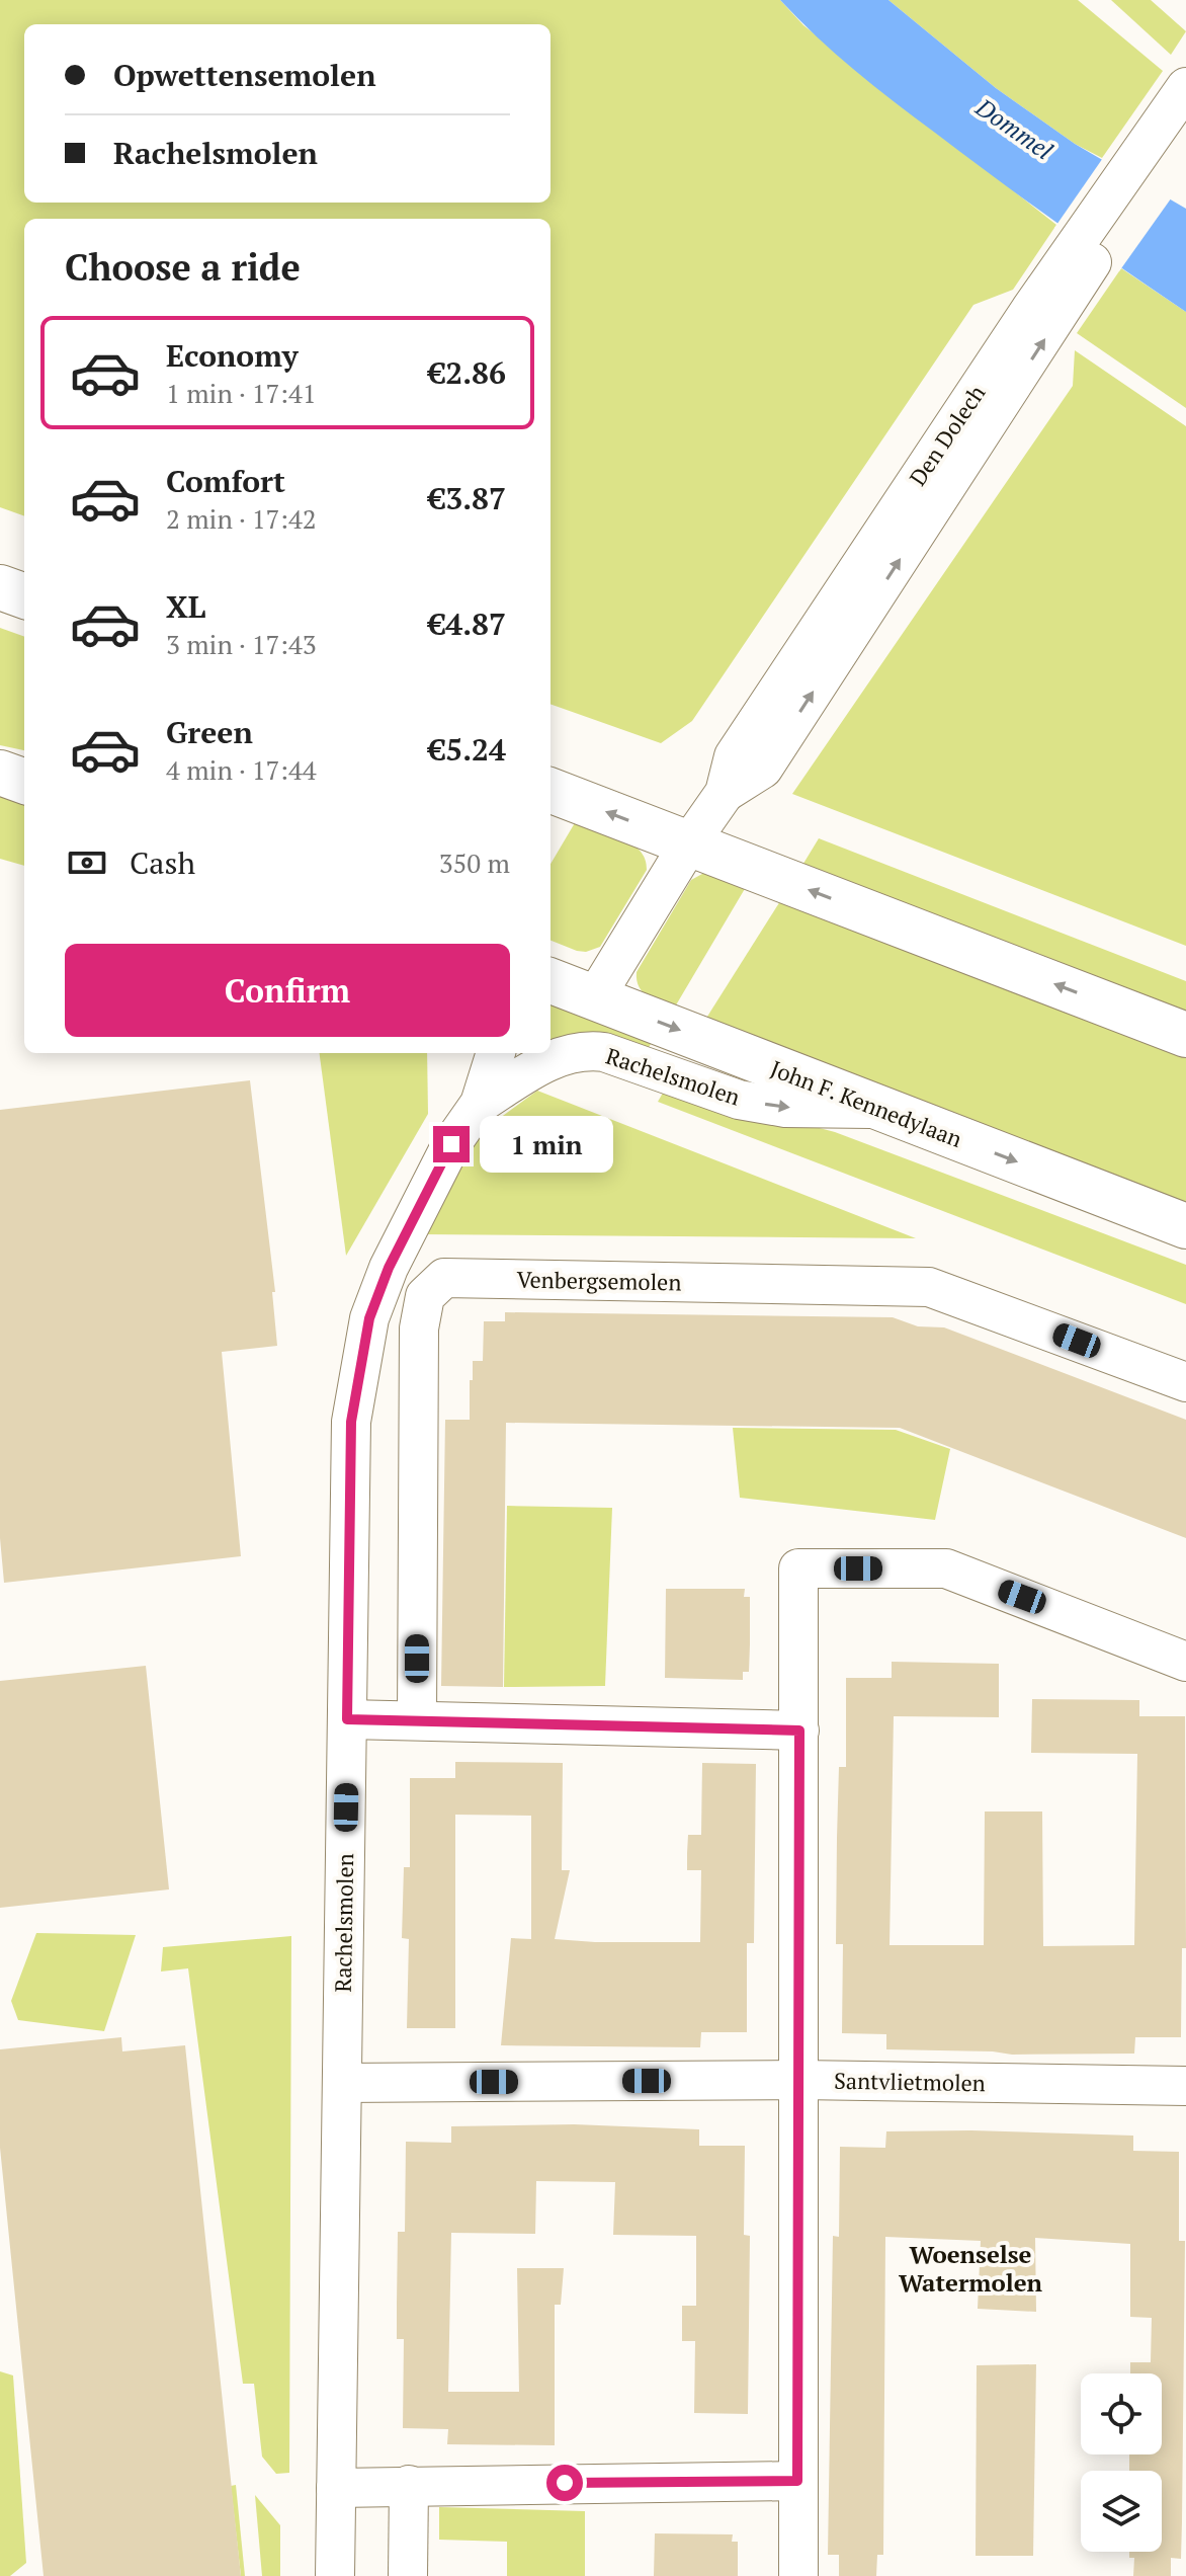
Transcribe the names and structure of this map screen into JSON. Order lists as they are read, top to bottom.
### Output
{
  "streets": {
    "main road": ["John F. Kennedylaan"],
    "street": [
      "Den Dolech",
      "Rachelsmolen",
      "Venbergsemolen",
      "Santvlietmolen"
    ]
  },
  "crossings": [
    ["Rachelsmolen", "John F. Kennedylaan"],
    ["Rachelsmolen", "Santvlietmolen"]
  ],
  "districts": ["Woenselse Watermolen"],
  "water": ["Dommel"],
  "page": {
    "banner": ["Opwettensemolen", "Rachelsmolen"],
    "heading": "Choose a ride",
    "list": [
      {
        "name": "Economy",
        "note": "1 min · 17:41",
        "value": "€2.86"
      },
      {
        "name": "Comfort",
        "note": "2 min · 17:42",
        "value": "€3.87"
      },
      {
        "name": "XL",
        "note": "3 min · 17:43",
        "value": "€4.87"
      },
      {
        "name": "Green",
        "note": "4 min · 17:44",
        "value": "€5.24"
      }
    ],
    "pay": ["Cash", "350 m"],
    "buttons": "Confirm",
    "bubble": "1 min"
  }
}
